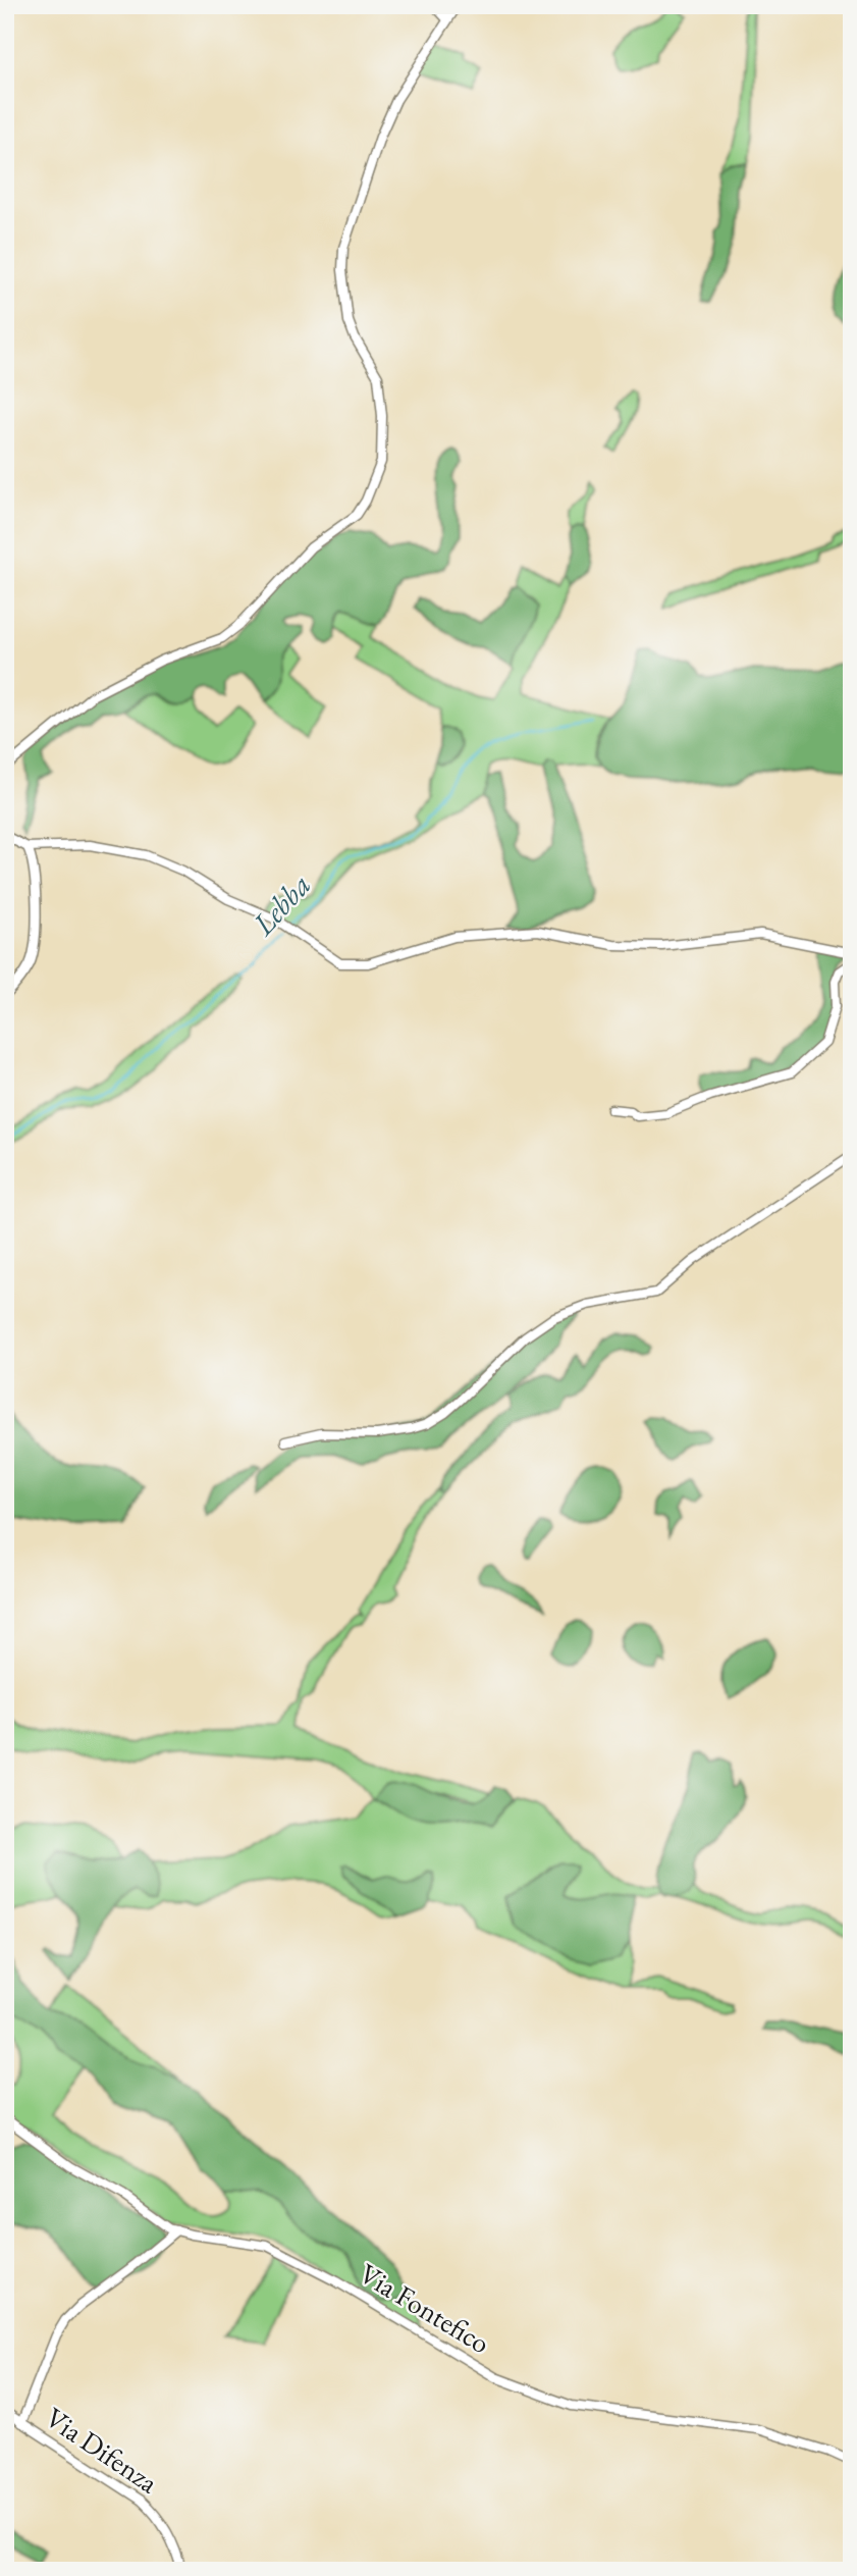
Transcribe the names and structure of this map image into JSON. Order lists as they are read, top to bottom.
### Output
{
  "streets": {
    "street": ["Via Fontefico", "Via Difenza"]
  },
  "water": ["Lebba"]
}
